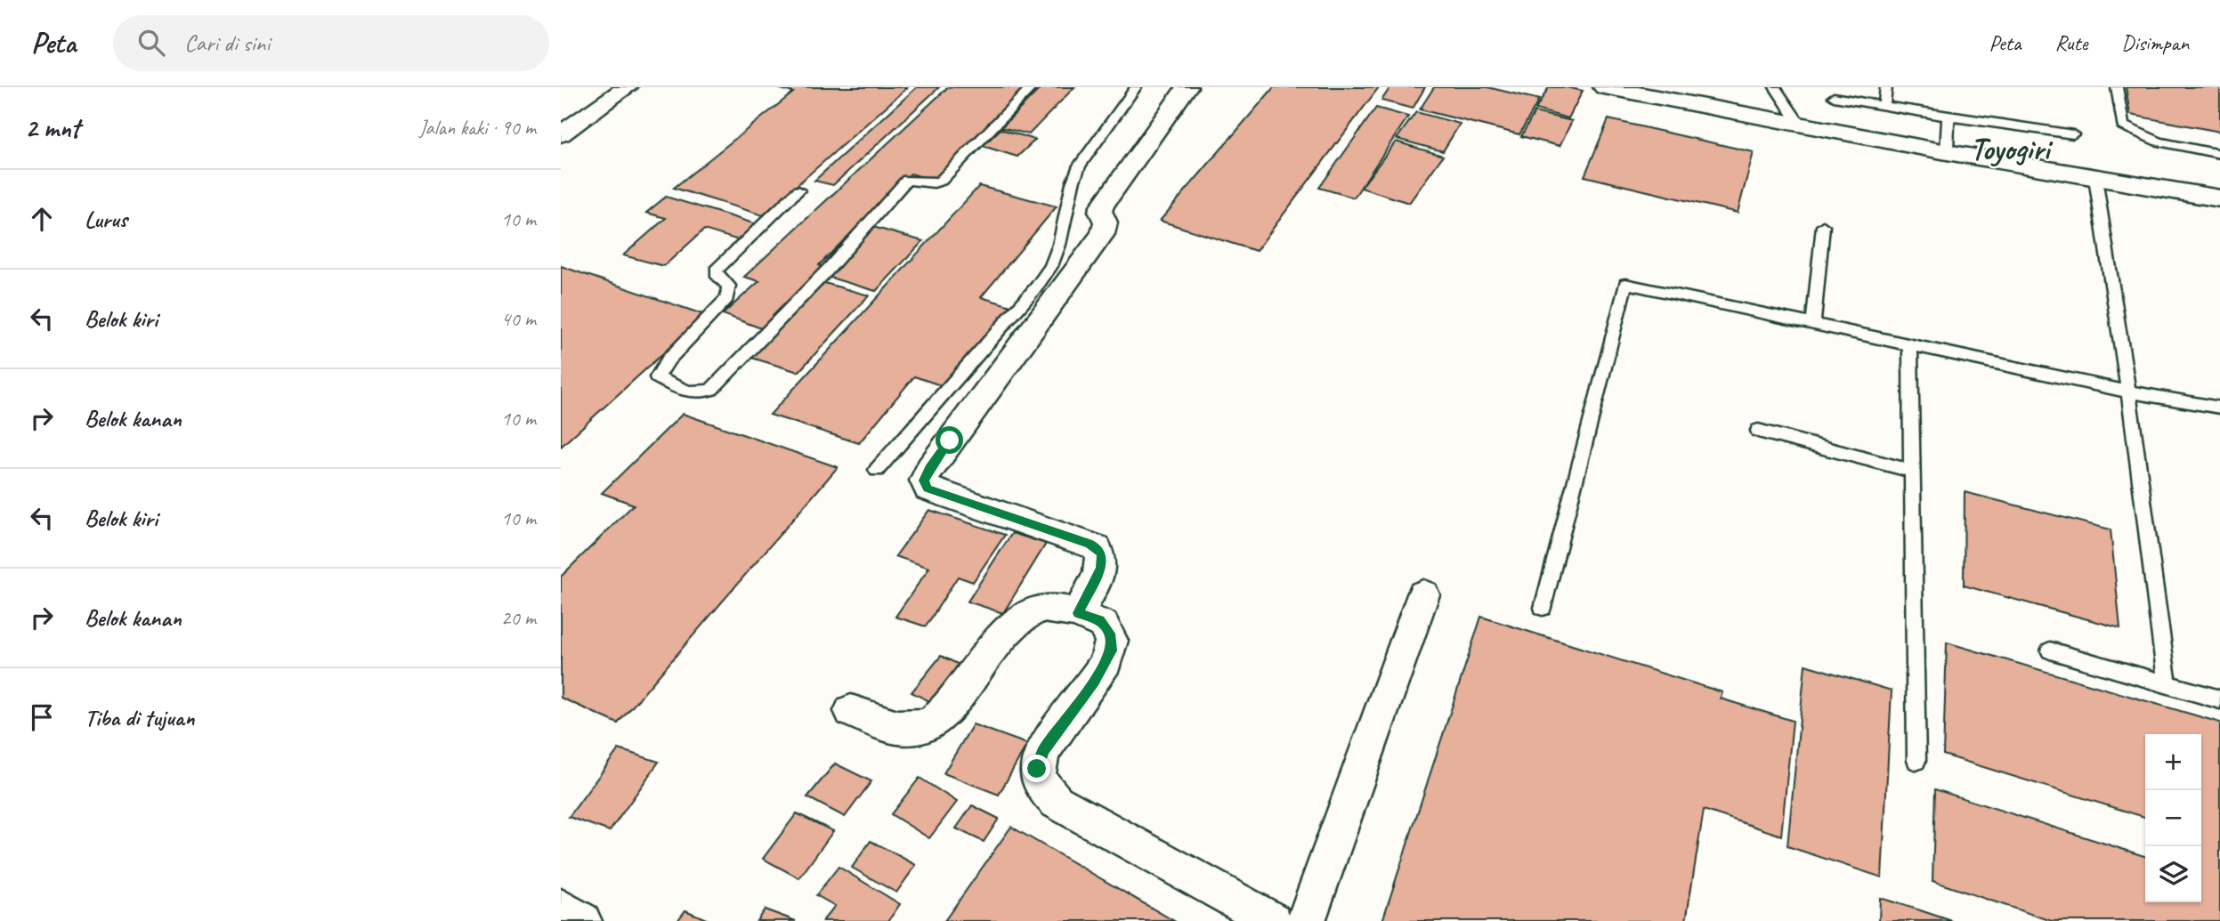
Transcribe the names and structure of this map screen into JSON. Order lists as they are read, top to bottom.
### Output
{
  "districts": ["Toyogiri"],
  "page": {
    "header": "Peta",
    "search": "Cari di sini",
    "nav": ["Peta", "Rute", "Disimpan"],
    "heading": ["2 mnt", "Jalan kaki · 90 m"],
    "list": [
      ["Lurus", "10 m"],
      ["Belok kiri", "40 m"],
      ["Belok kanan", "10 m"],
      ["Belok kiri", "10 m"],
      ["Belok kanan", "20 m"],
      "Tiba di tujuan"
    ],
    "map_buttons": ["+", "−"]
  }
}
